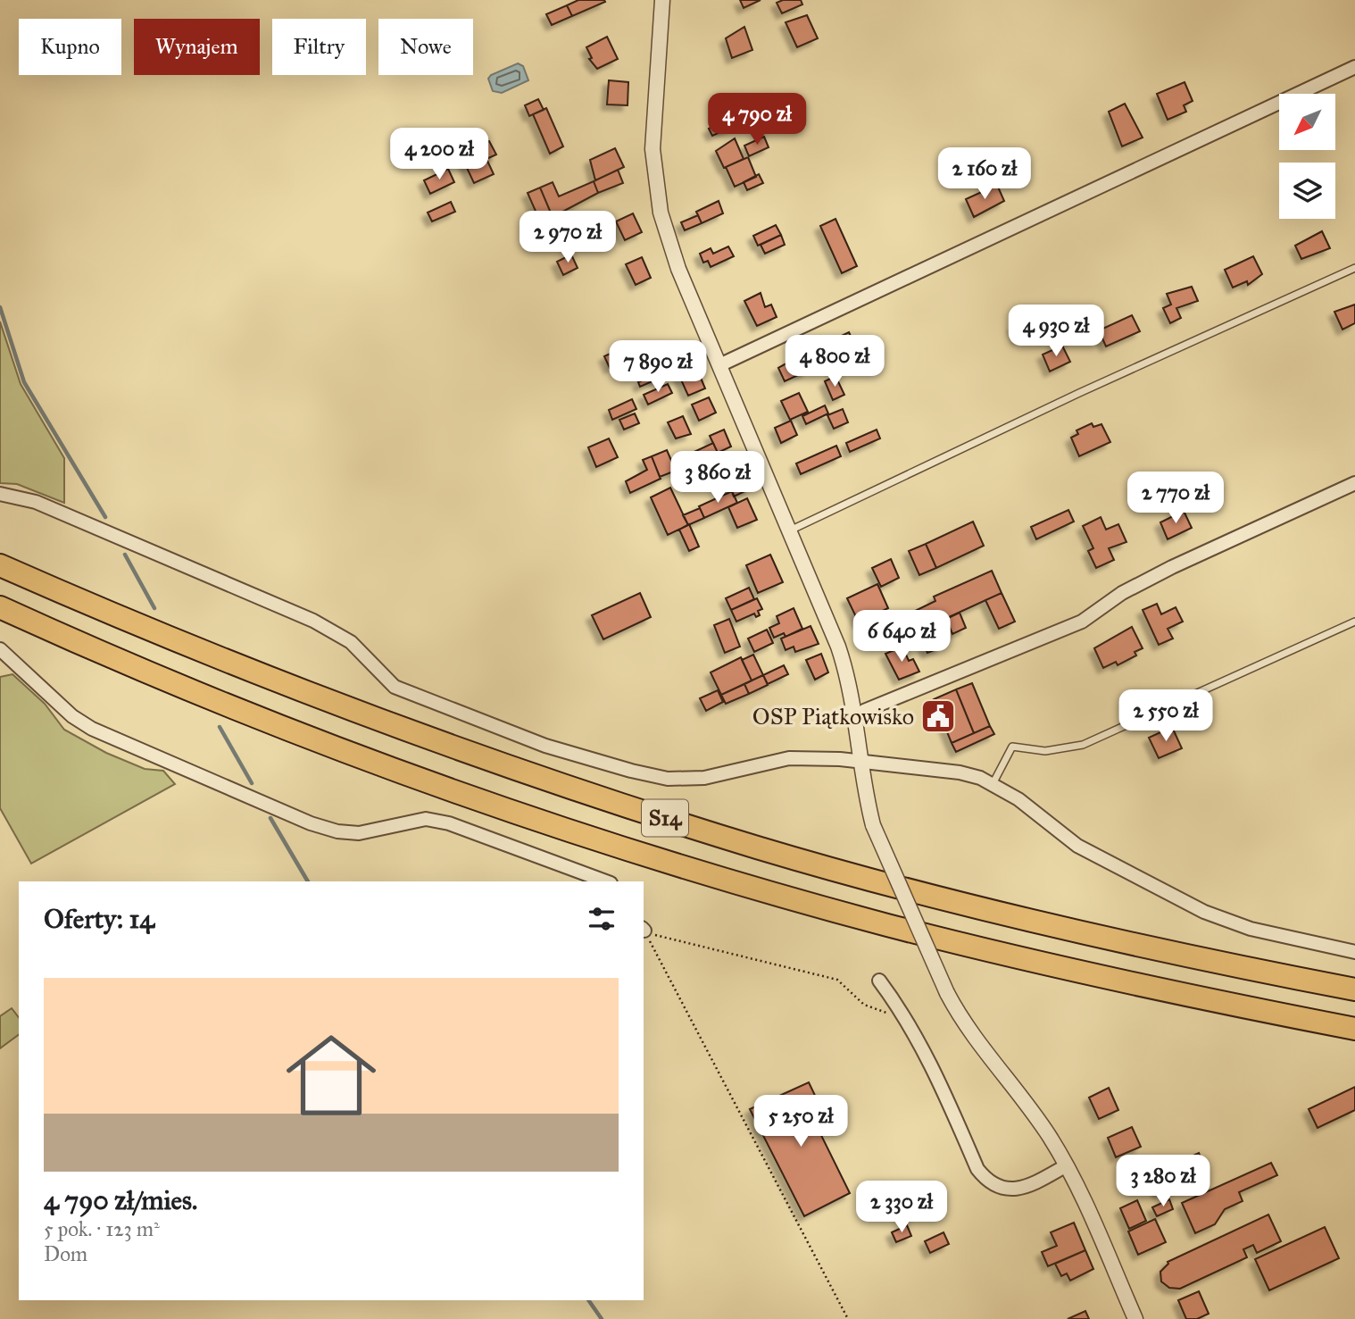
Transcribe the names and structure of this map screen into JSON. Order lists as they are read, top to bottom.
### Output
{
  "streets": {
    "highway": ["S14"]
  },
  "places": {
    "public building": ["OSP Piątkowisko"]
  },
  "north": "bottom left",
  "page": {
    "chip": [
      "Kupno",
      "Wynajem",
      "Filtry",
      "Nowe"
    ],
    "price": [
      "4 790 zł",
      "4 200 zł",
      "2 160 zł",
      "2 970 zł",
      "4 930 zł",
      "4 800 zł",
      "7 890 zł",
      "3 860 zł",
      "2 770 zł",
      "6 640 zł",
      "2 550 zł",
      "5 250 zł",
      "3 280 zł",
      "2 330 zł"
    ],
    "heading": "Oferty: 14",
    "list": [
      {
        "name": "4 790 zł/mies.",
        "note": "5 pok. · 123 m² · Dom"
      }
    ]
  }
}
